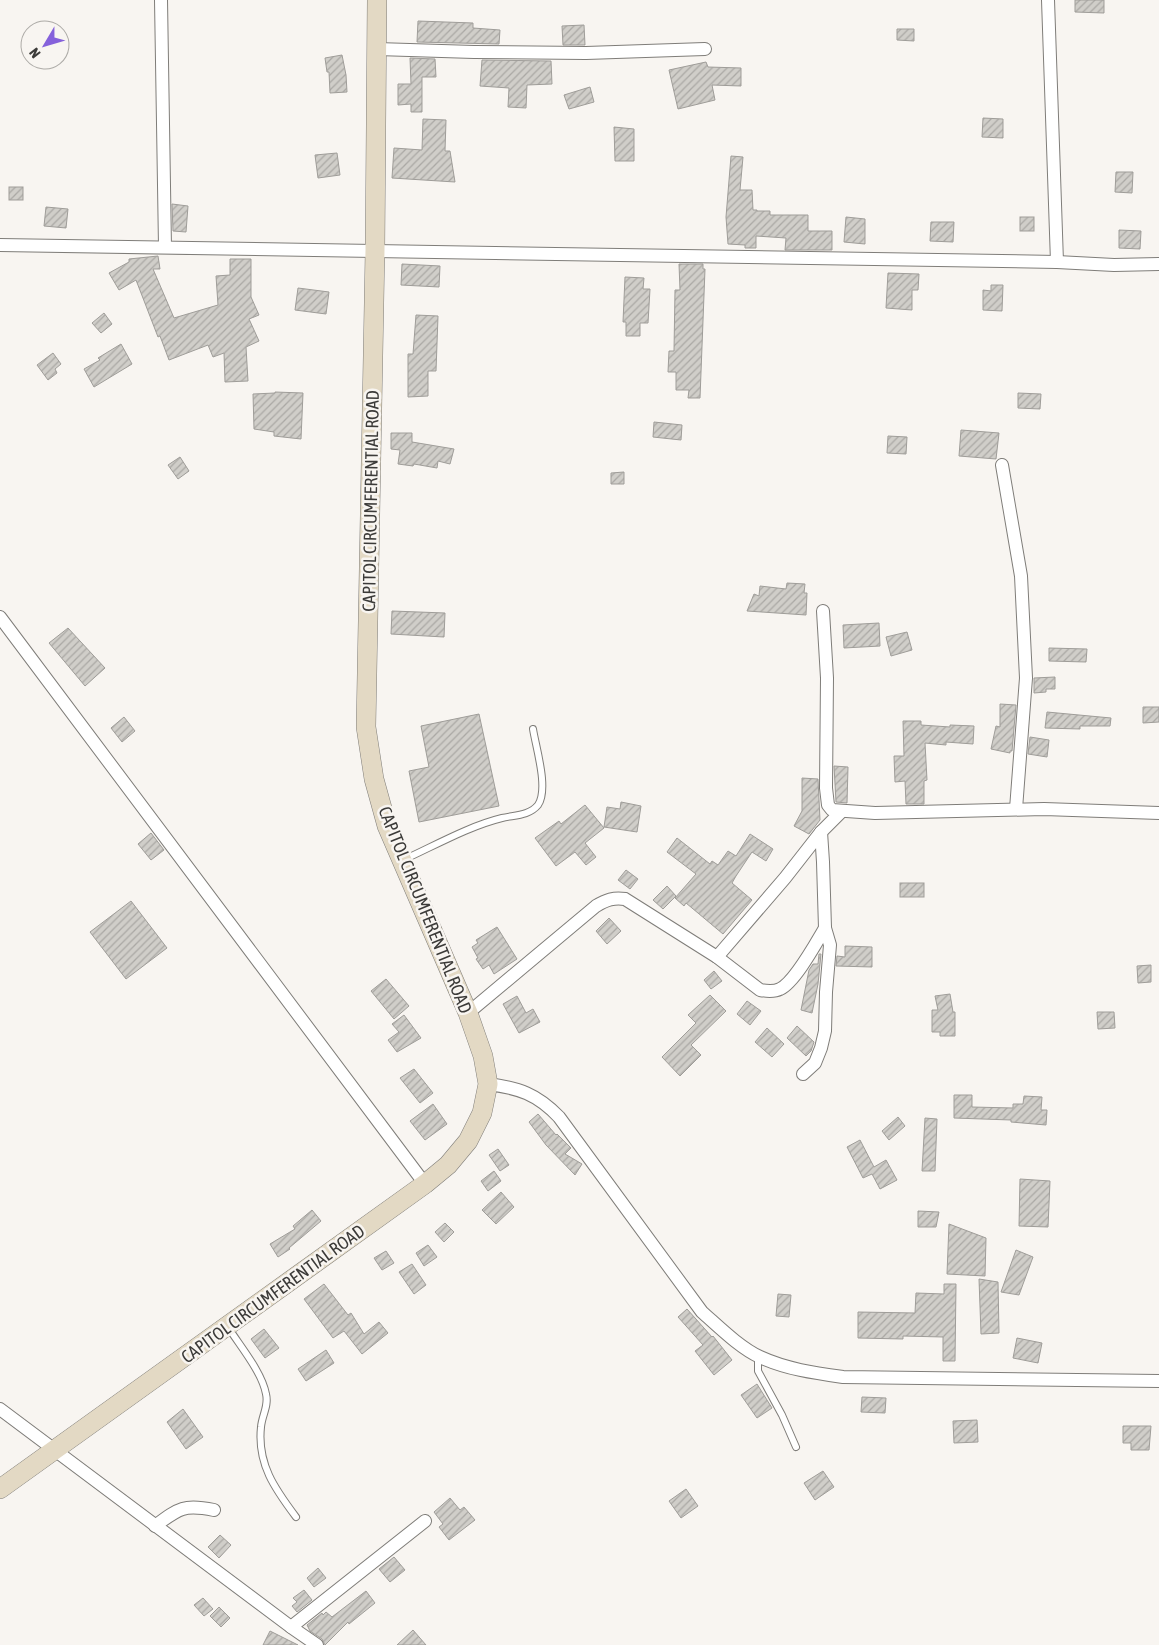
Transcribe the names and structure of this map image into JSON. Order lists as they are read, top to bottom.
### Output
{
  "streets": {
    "main road": ["CAPITOL CIRCUMFERENTIAL ROAD"]
  },
  "north": "bottom left"
}
